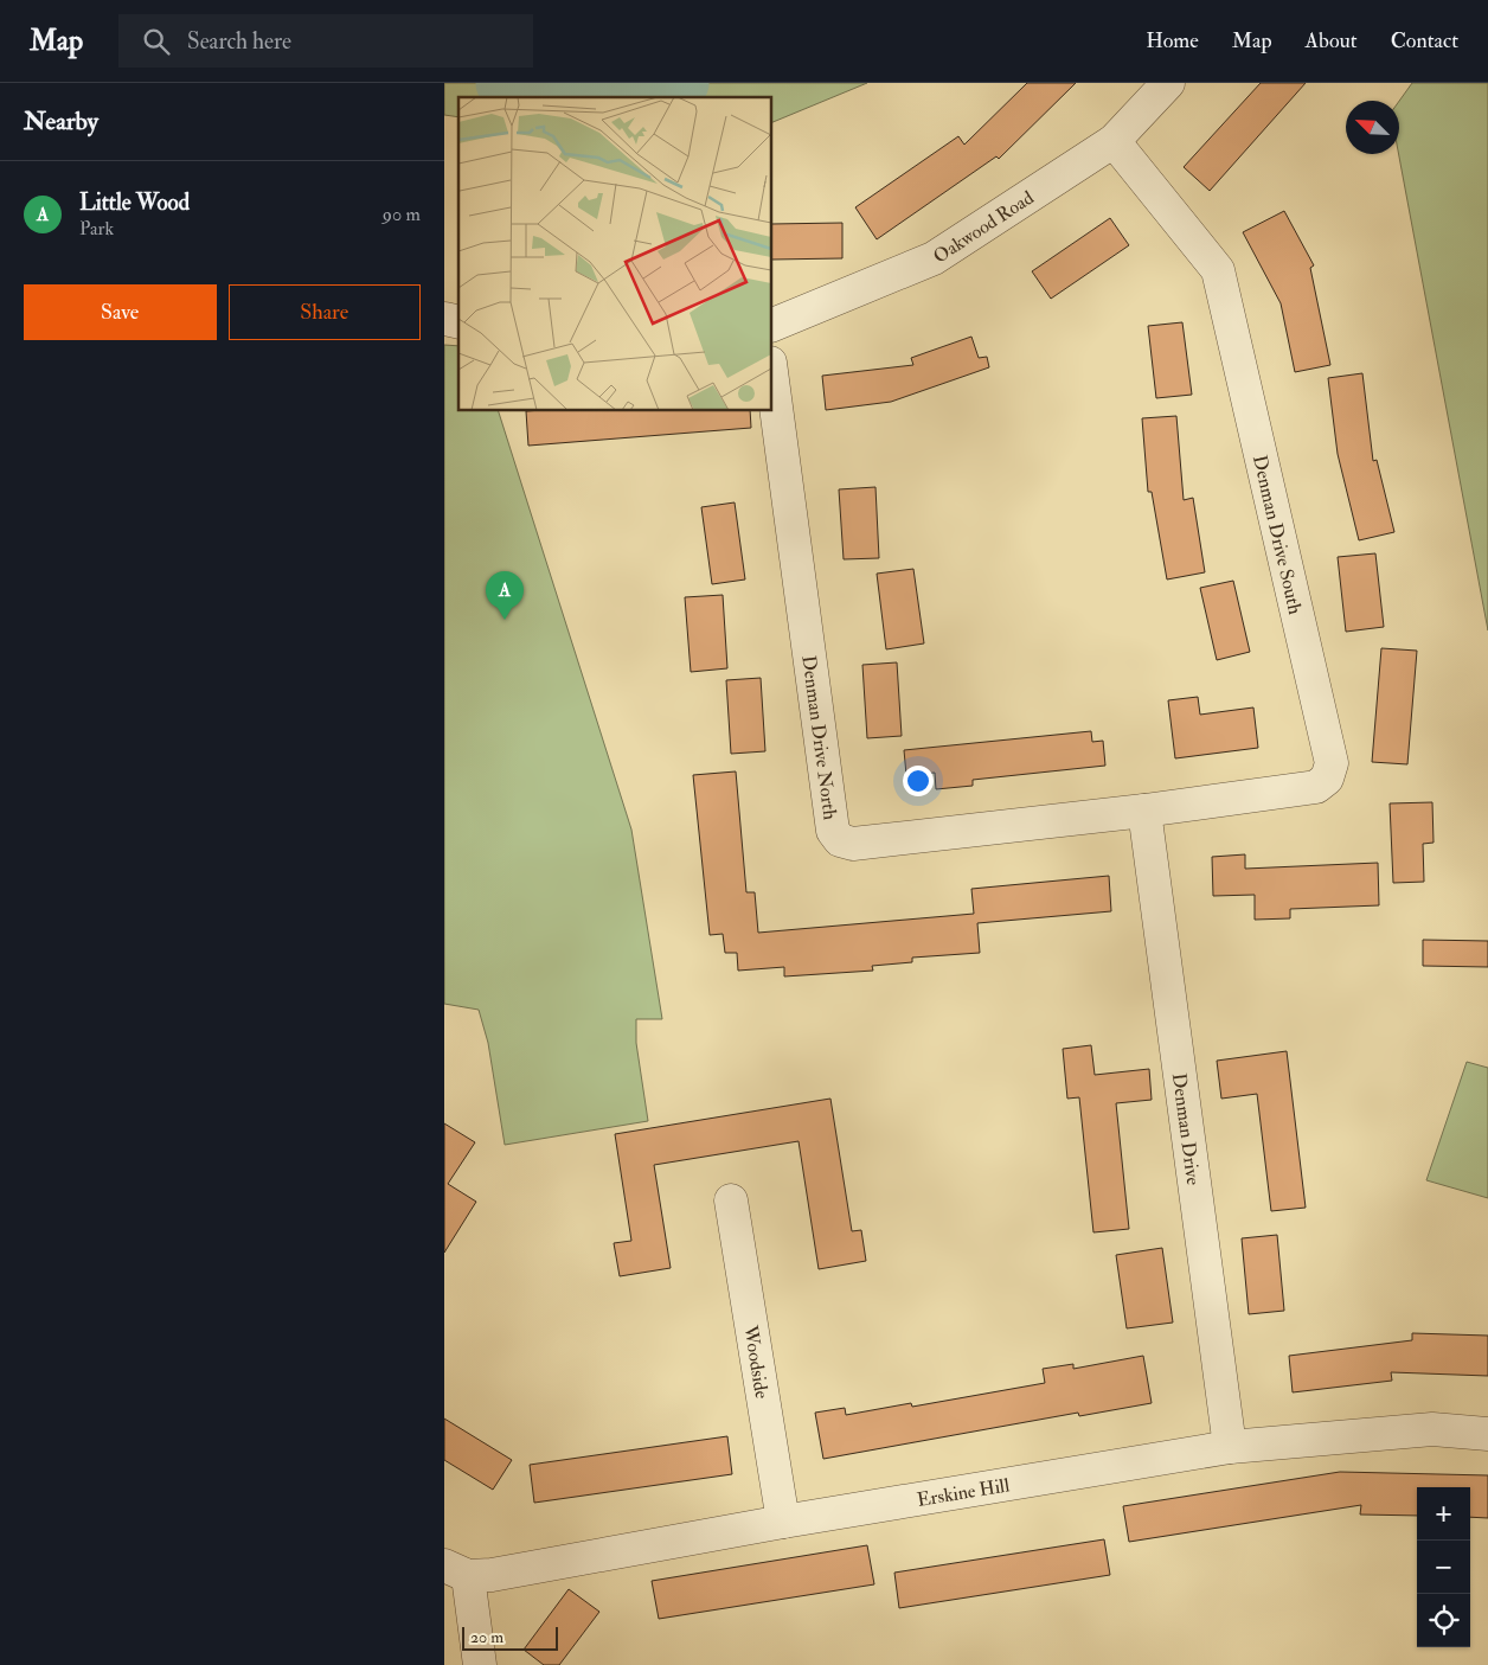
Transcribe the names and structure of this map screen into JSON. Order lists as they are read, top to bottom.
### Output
{
  "streets": {
    "street": [
      "Oakwood Road",
      "Denman Drive South",
      "Denman Drive North",
      "Denman Drive",
      "Woodside",
      "Erskine Hill"
    ]
  },
  "crossings": [
    ["Oakwood Road", "Denman Drive South"],
    ["Denman Drive South", "Denman Drive North"],
    ["Denman Drive South", "Denman Drive"],
    ["Denman Drive North", "Denman Drive"],
    ["Denman Drive", "Erskine Hill"],
    ["Woodside", "Erskine Hill"]
  ],
  "scale_bar": "20 m",
  "north": "top left",
  "page": {
    "header": "Map",
    "search": "Search here",
    "nav": [
      "Home",
      "Map",
      "About",
      "Contact"
    ],
    "heading": "Nearby",
    "list": [
      {
        "mark": "A",
        "name": "Little Wood",
        "note": "Park",
        "value": "90 m"
      }
    ],
    "buttons": ["Save", "Share"],
    "pins": "A",
    "map_buttons": ["+", "−"],
    "scale": "20 m"
  }
}
